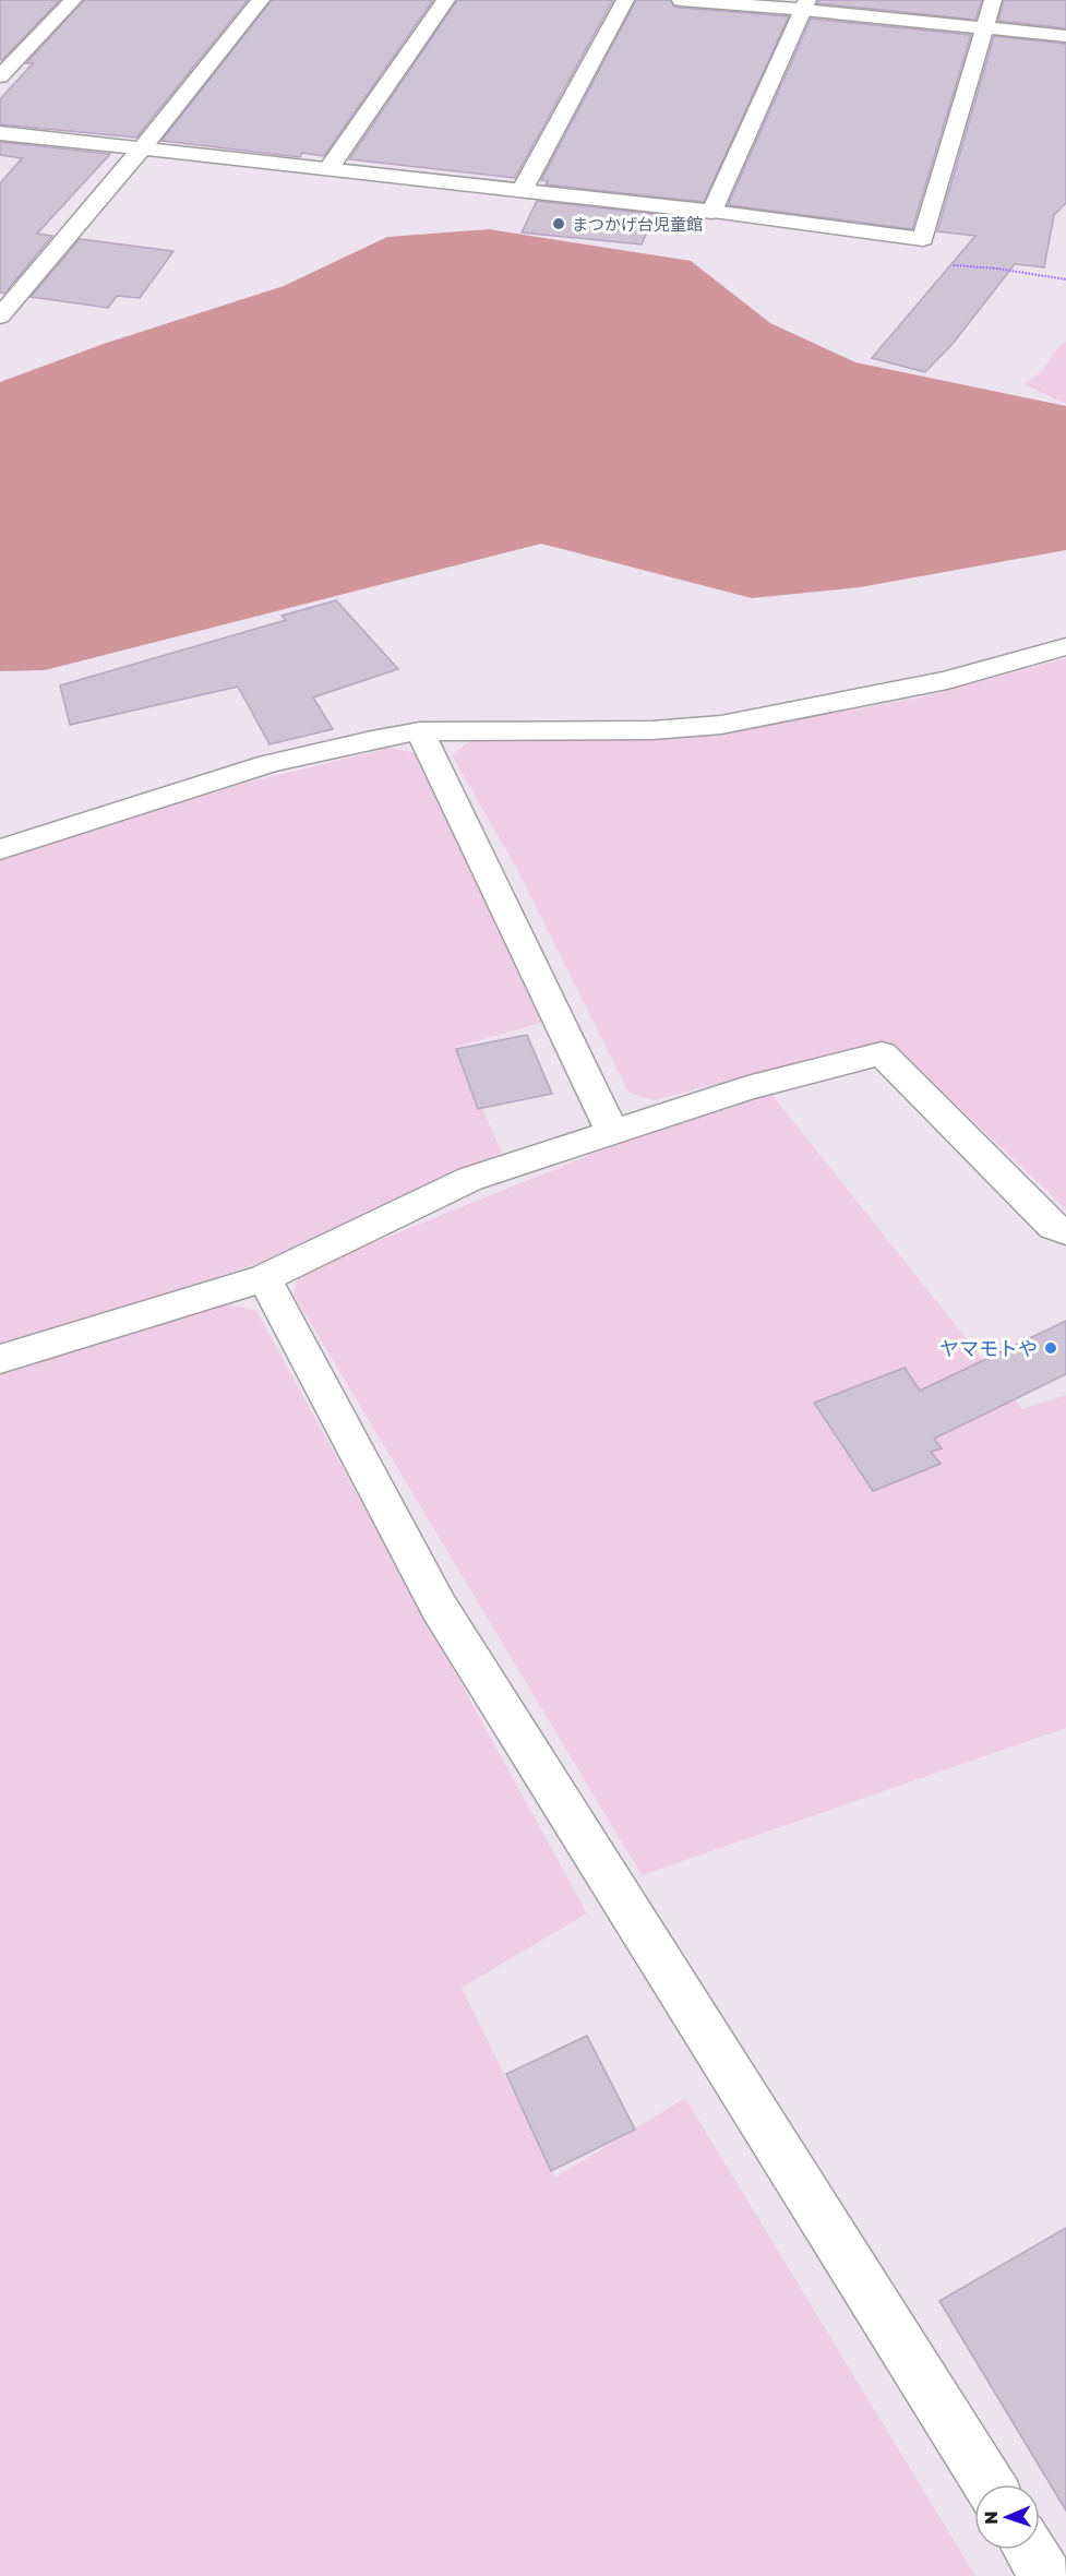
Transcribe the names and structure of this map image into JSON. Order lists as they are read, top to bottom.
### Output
{
  "places": ["まつかげ台児童館", "ヤマモトや"],
  "north": "left"
}
